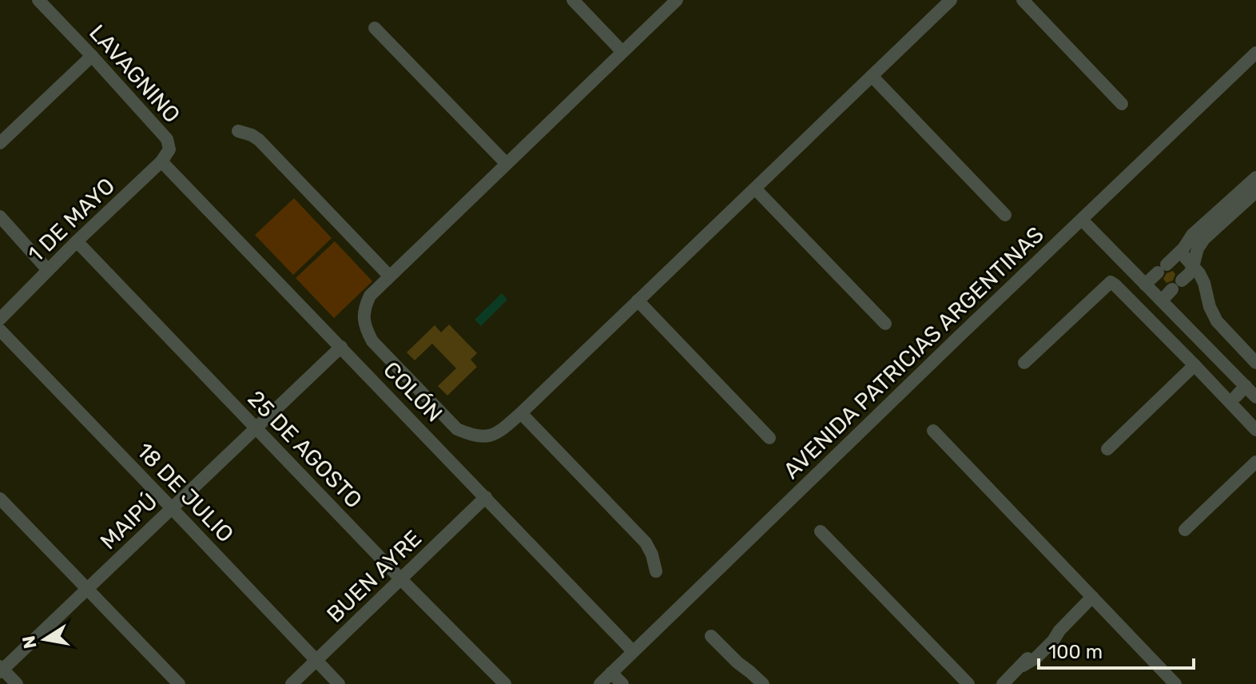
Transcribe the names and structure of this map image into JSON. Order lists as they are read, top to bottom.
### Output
{
  "streets": {
    "street": [
      "LAVAGNINO",
      "1 DE MAYO",
      "AVENIDA PATRICIAS ARGENTINAS",
      "COLÓN",
      "25 DE AGOSTO",
      "18 DE JULIO",
      "MAIPÚ",
      "BUEN AYRE"
    ]
  },
  "crossings": [
    ["LAVAGNINO", "1 DE MAYO"],
    ["1 DE MAYO", "COLÓN"],
    ["1 DE MAYO", "25 DE AGOSTO"],
    ["AVENIDA PATRICIAS ARGENTINAS", "COLÓN"],
    ["COLÓN", "MAIPÚ"],
    ["COLÓN", "BUEN AYRE"],
    ["25 DE AGOSTO", "MAIPÚ"],
    ["25 DE AGOSTO", "BUEN AYRE"],
    ["18 DE JULIO", "MAIPÚ"],
    ["18 DE JULIO", "BUEN AYRE"]
  ],
  "scale_bar": "100 m",
  "north": "left"
}
